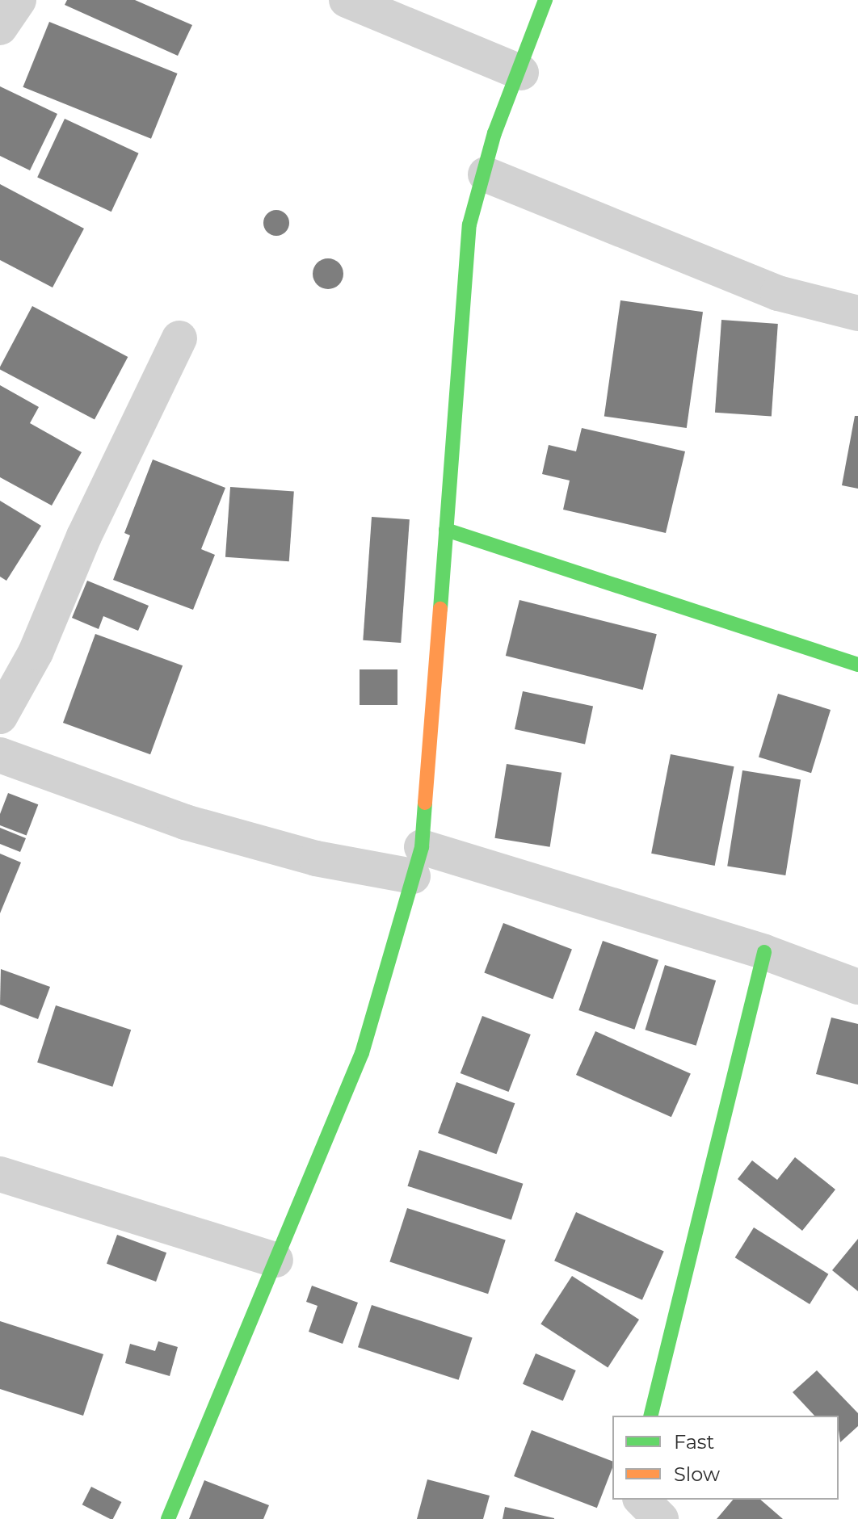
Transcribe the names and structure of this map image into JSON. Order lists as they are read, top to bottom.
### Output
{
  "legend": ["Fast", "Slow"]
}
